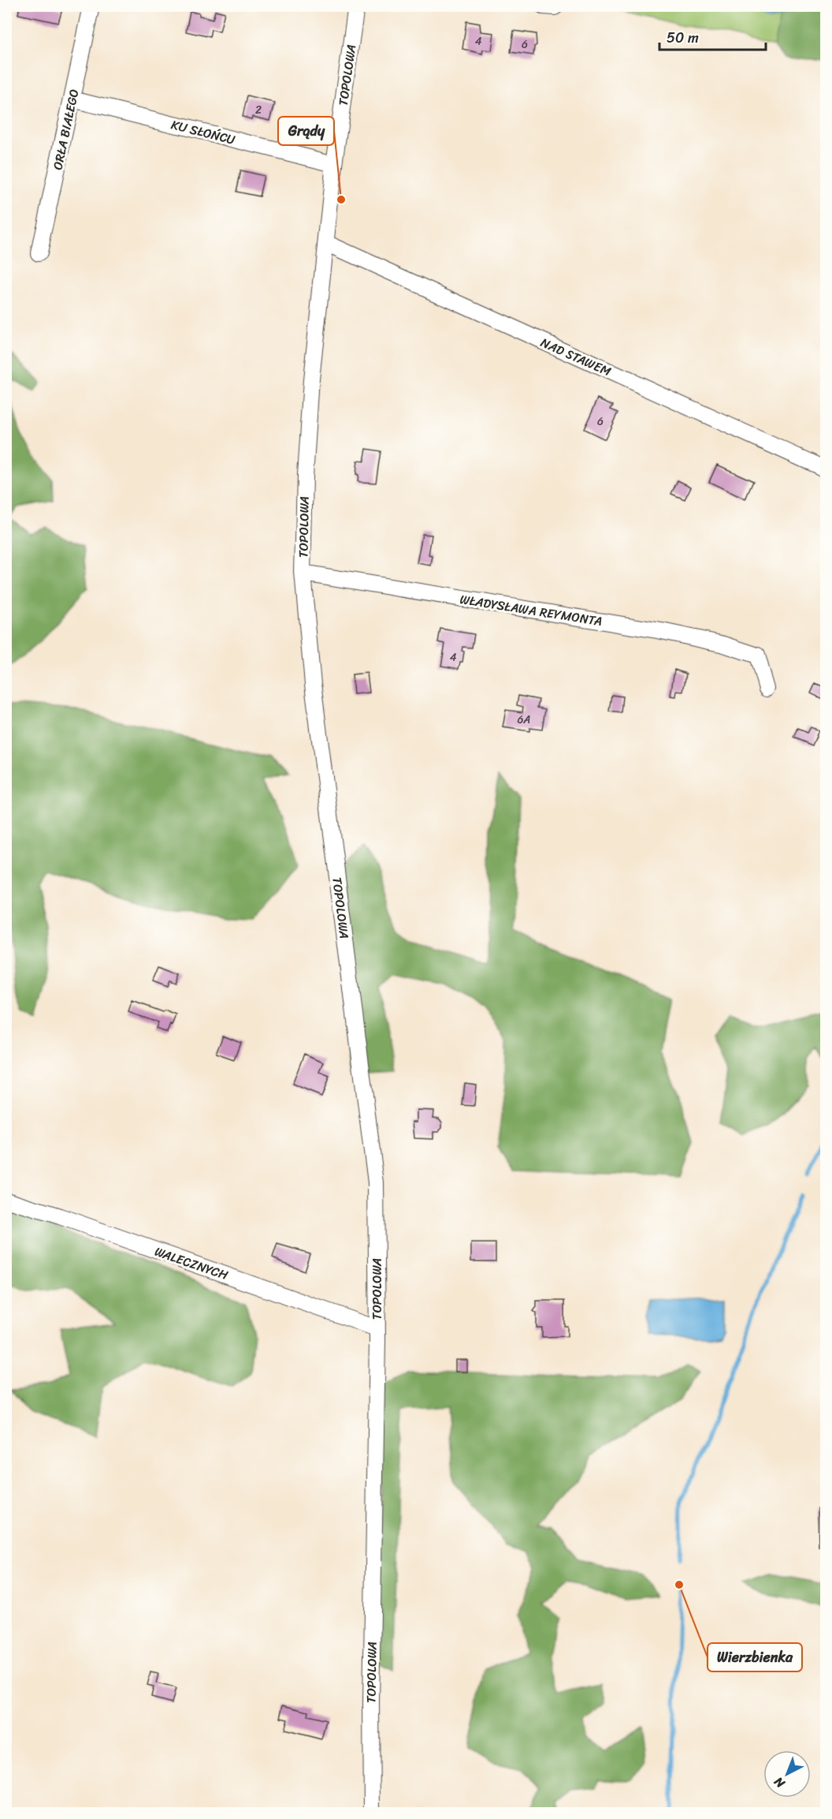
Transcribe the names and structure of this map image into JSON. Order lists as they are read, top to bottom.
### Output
{
  "streets": {
    "street": [
      "TOPOLOWA",
      "ORŁA BIAŁEGO",
      "KU SŁOŃCU",
      "NAD STAWEM",
      "WŁADYSŁAWA REYMONTA",
      "WALECZNYCH"
    ]
  },
  "crossings": [
    ["TOPOLOWA", "KU SŁOŃCU"],
    ["TOPOLOWA", "NAD STAWEM"],
    ["TOPOLOWA", "WŁADYSŁAWA REYMONTA"],
    ["TOPOLOWA", "WALECZNYCH"],
    ["ORŁA BIAŁEGO", "KU SŁOŃCU"]
  ],
  "places": ["Grądy", "Wierzbienka"],
  "house_numbers": [
    "4",
    "6",
    "2",
    "6",
    "4",
    "6A"
  ],
  "scale_bar": "50 m",
  "north": "bottom left"
}
